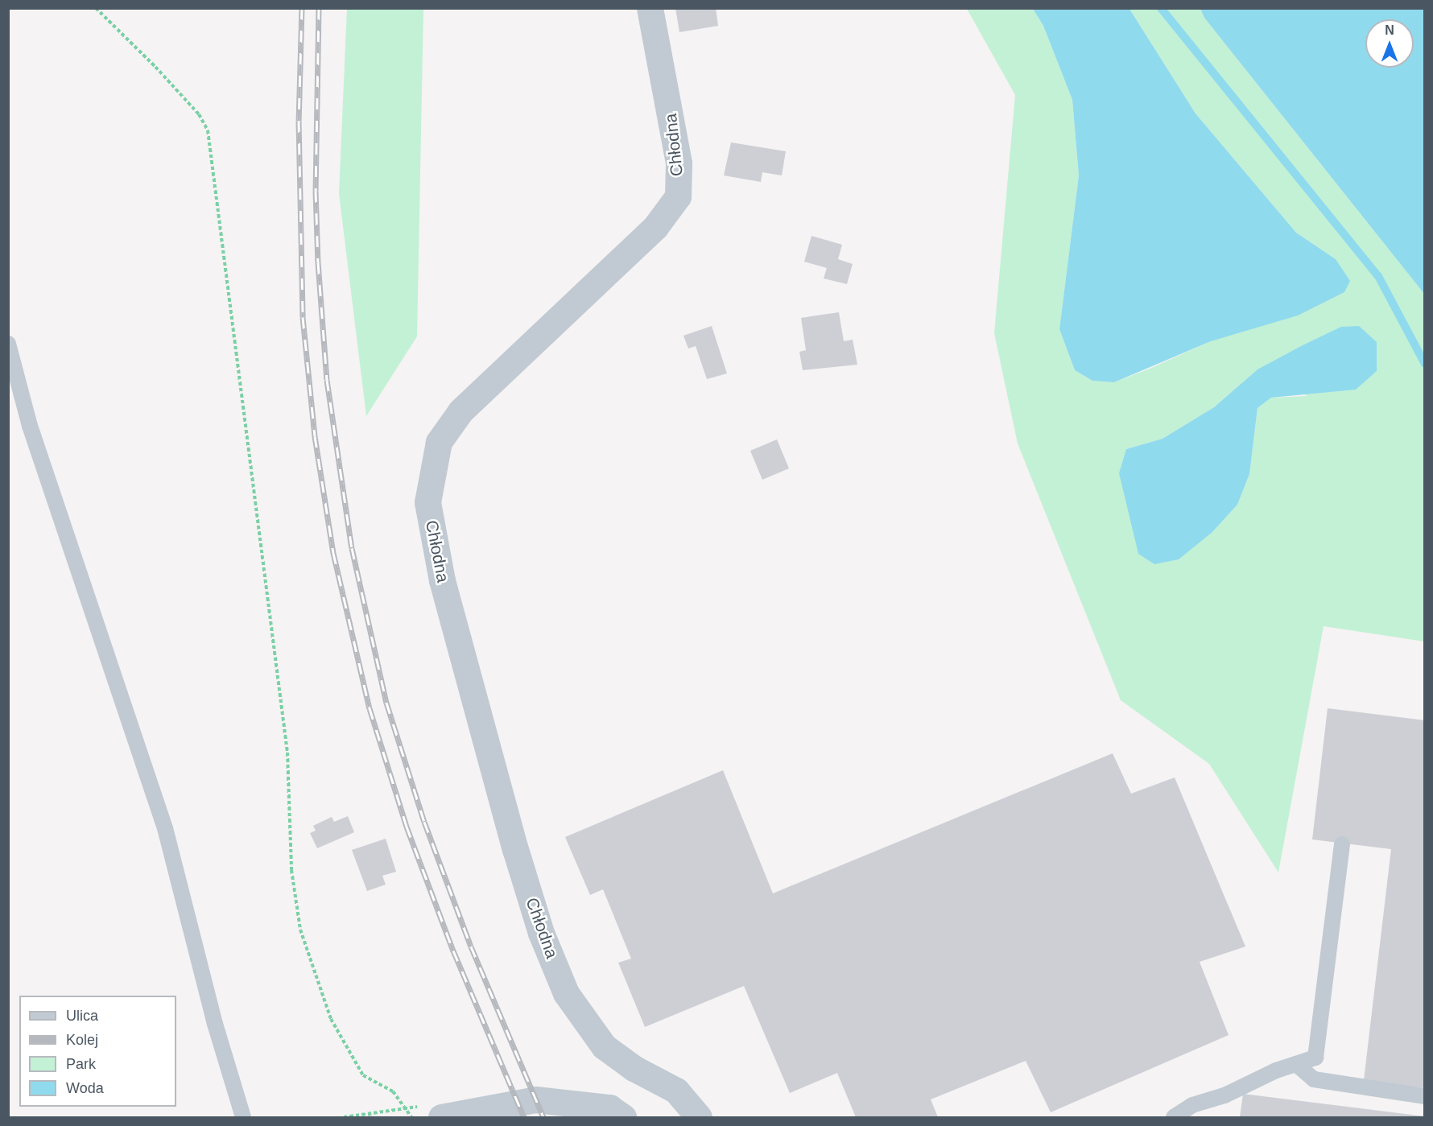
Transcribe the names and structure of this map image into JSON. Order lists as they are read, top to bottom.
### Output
{
  "streets": {
    "street": ["Chłodna"]
  },
  "legend": [
    "Ulica",
    "Kolej",
    "Park",
    "Woda"
  ],
  "north": "top"
}
